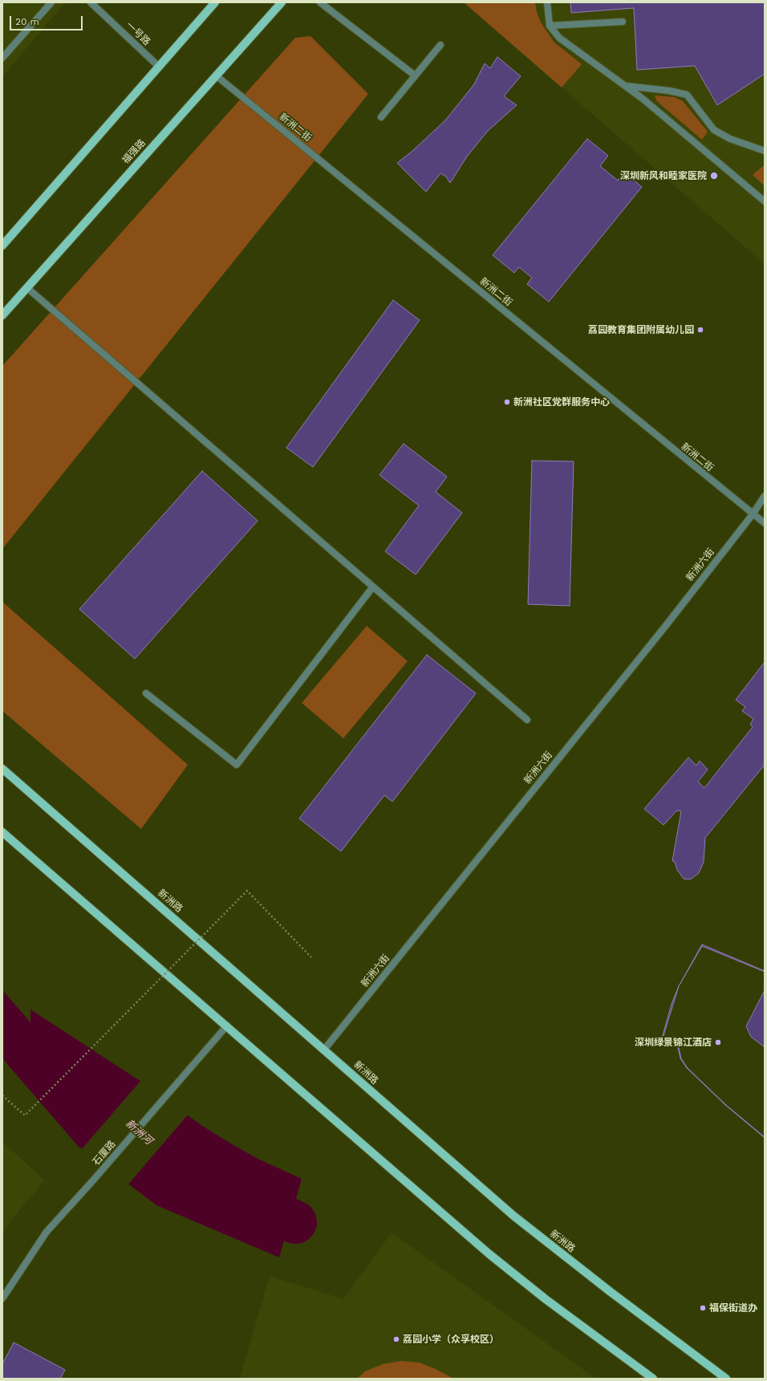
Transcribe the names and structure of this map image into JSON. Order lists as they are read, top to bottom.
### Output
{
  "streets": {
    "main road": ["福强路", "新洲路"],
    "street": [
      "一号路",
      "新洲二街",
      "新洲六街",
      "石厦路"
    ]
  },
  "crossings": [
    ["新洲二街", "福强路"],
    ["新洲二街", "新洲六街"],
    ["新洲六街", "新洲路"]
  ],
  "water": ["新洲河"],
  "places": [
    "深圳新风和睦家医院",
    "荔园教育集团附属幼儿园",
    "新洲社区党群服务中心",
    "深圳绿景锦江酒店",
    "福保街道办",
    "荔园小学（众孚校区）"
  ],
  "scale_bar": "20 m"
}
